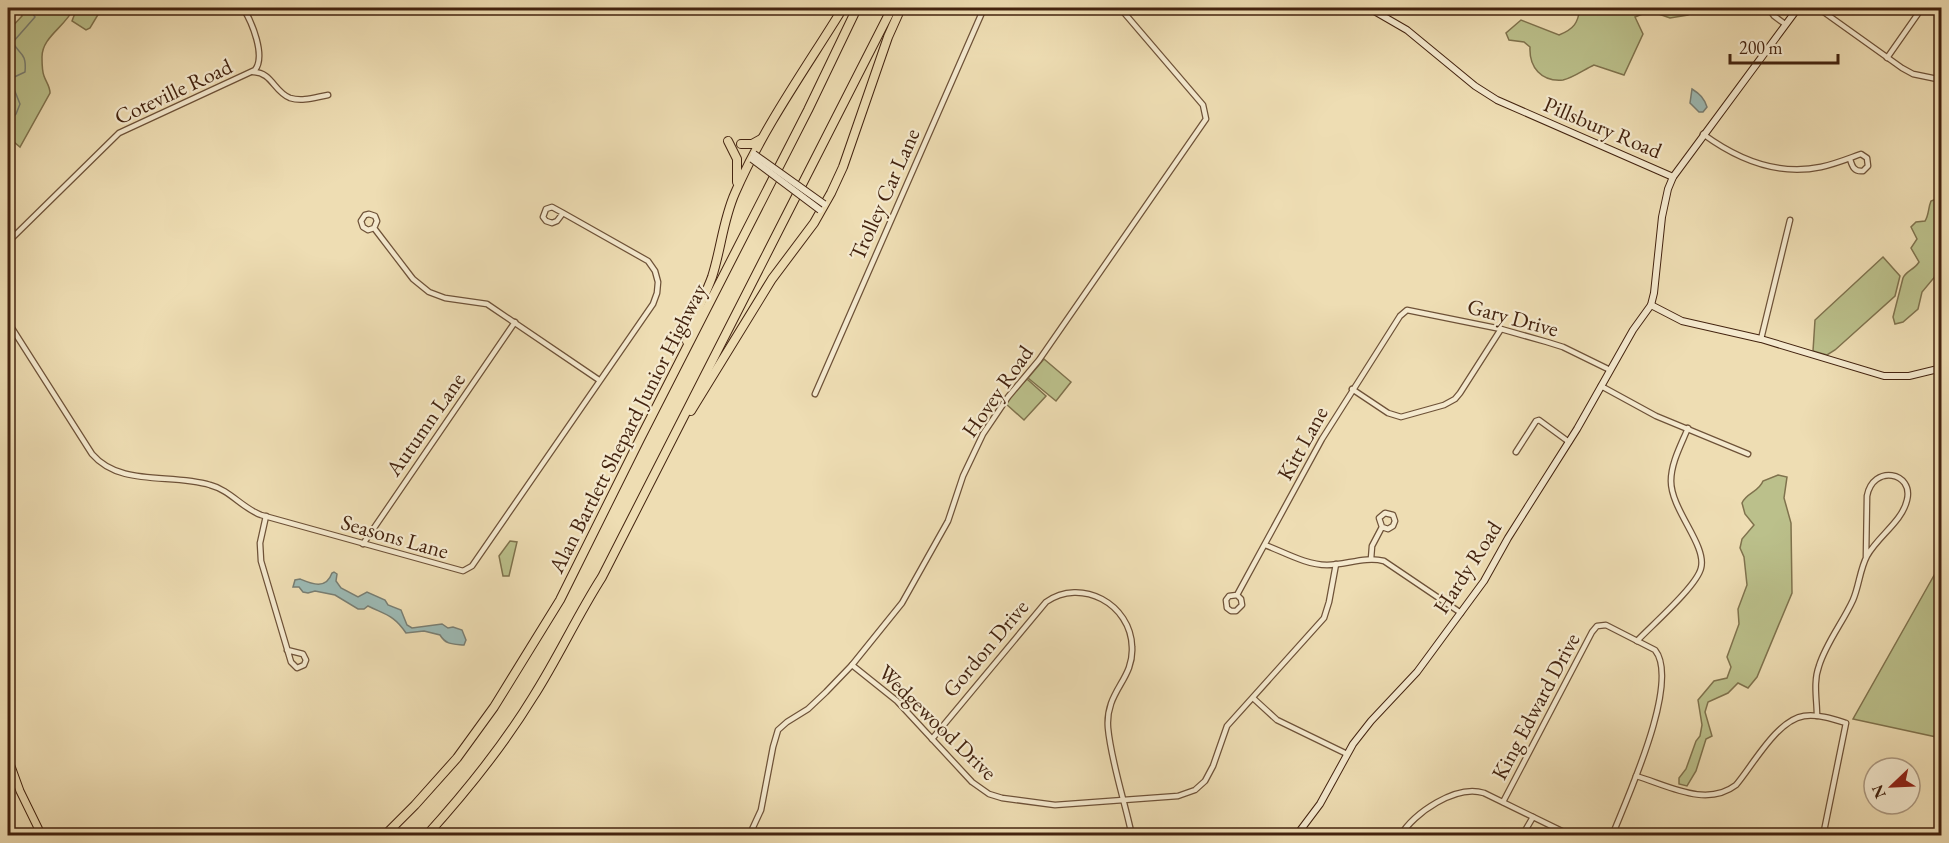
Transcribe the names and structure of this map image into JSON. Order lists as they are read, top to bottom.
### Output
{
  "streets": {
    "highway": ["Alan Bartlett Shepard Junior Highway"],
    "street": [
      "Coteville Road",
      "Pillsbury Road",
      "Trolley Car Lane",
      "Gary Drive",
      "Hovey Road",
      "Autumn Lane",
      "Kitt Lane",
      "Seasons Lane",
      "Hardy Road",
      "Gordon Drive",
      "King Edward Drive",
      "Wedgewood Drive"
    ]
  },
  "crossings": [
    ["Pillsbury Road", "Hardy Road"],
    ["Gary Drive", "Kitt Lane"],
    ["Gary Drive", "Hardy Road"],
    ["Hovey Road", "Wedgewood Drive"],
    ["Autumn Lane", "Seasons Lane"],
    ["Gordon Drive", "Wedgewood Drive"]
  ],
  "scale_bar": "200 m",
  "north": "bottom left"
}
